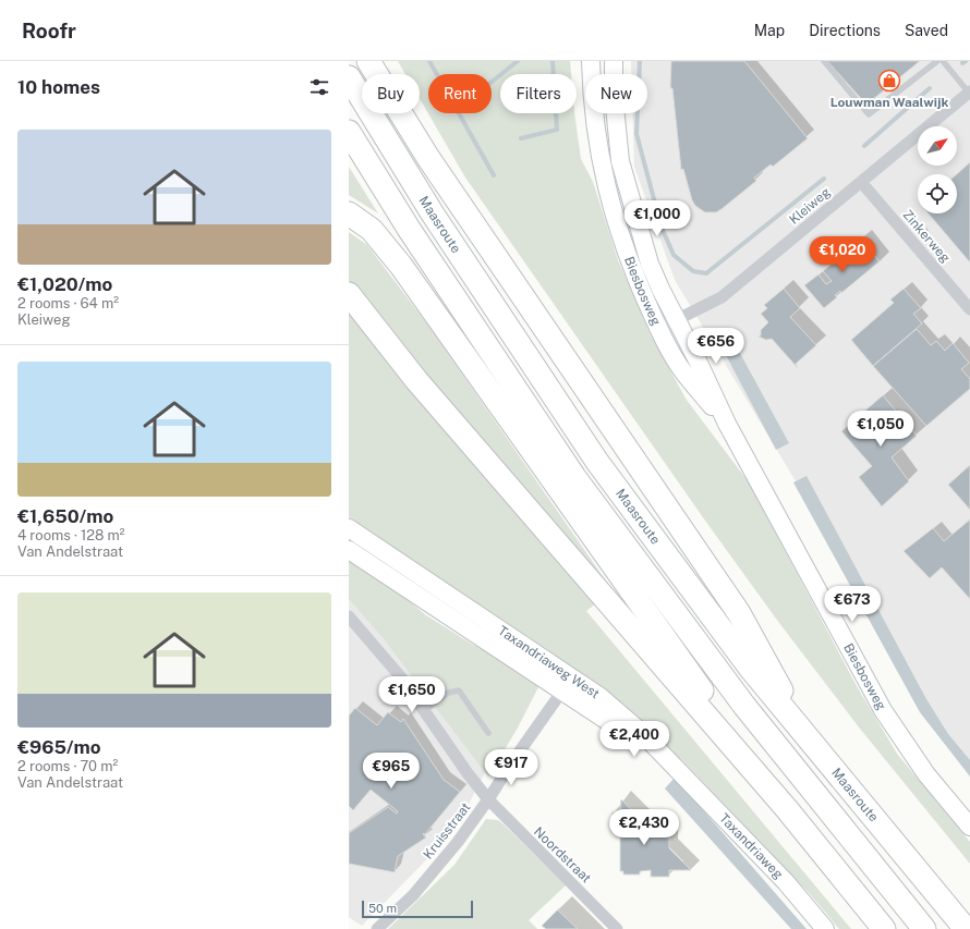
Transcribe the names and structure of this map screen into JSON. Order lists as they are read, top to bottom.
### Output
{
  "streets": {
    "highway": ["Maasroute"],
    "main road": ["Biesbosweg", "Taxandriaweg West", "Taxandriaweg"],
    "street": [
      "Kleiweg",
      "Zinkerweg",
      "Kruisstraat",
      "Noordstraat"
    ]
  },
  "crossings": [
    ["Kleiweg", "Zinkerweg"],
    ["Kleiweg", "Biesbosweg"],
    ["Taxandriaweg West", "Kruisstraat"],
    ["Taxandriaweg West", "Taxandriaweg"],
    ["Kruisstraat", "Noordstraat"]
  ],
  "places": {
    "shop": ["Louwman Waalwijk"]
  },
  "scale_bar": "50 m",
  "north": "top right",
  "page": {
    "header": "Roofr",
    "nav": ["Map", "Directions", "Saved"],
    "heading": "10 homes",
    "chip": [
      "Buy",
      "Rent",
      "Filters",
      "New"
    ],
    "list": [
      {
        "name": "€1,020/mo",
        "note": "2 rooms · 64 m² · Kleiweg"
      },
      {
        "name": "€1,650/mo",
        "note": "4 rooms · 128 m² · Van Andelstraat"
      },
      {
        "name": "€965/mo",
        "note": "2 rooms · 70 m² · Van Andelstraat"
      }
    ],
    "price": [
      "€1,000",
      "€1,020",
      "€656",
      "€1,050",
      "€673",
      "€1,650",
      "€2,400",
      "€917",
      "€965",
      "€2,430"
    ],
    "scale": "50 m"
  }
}
